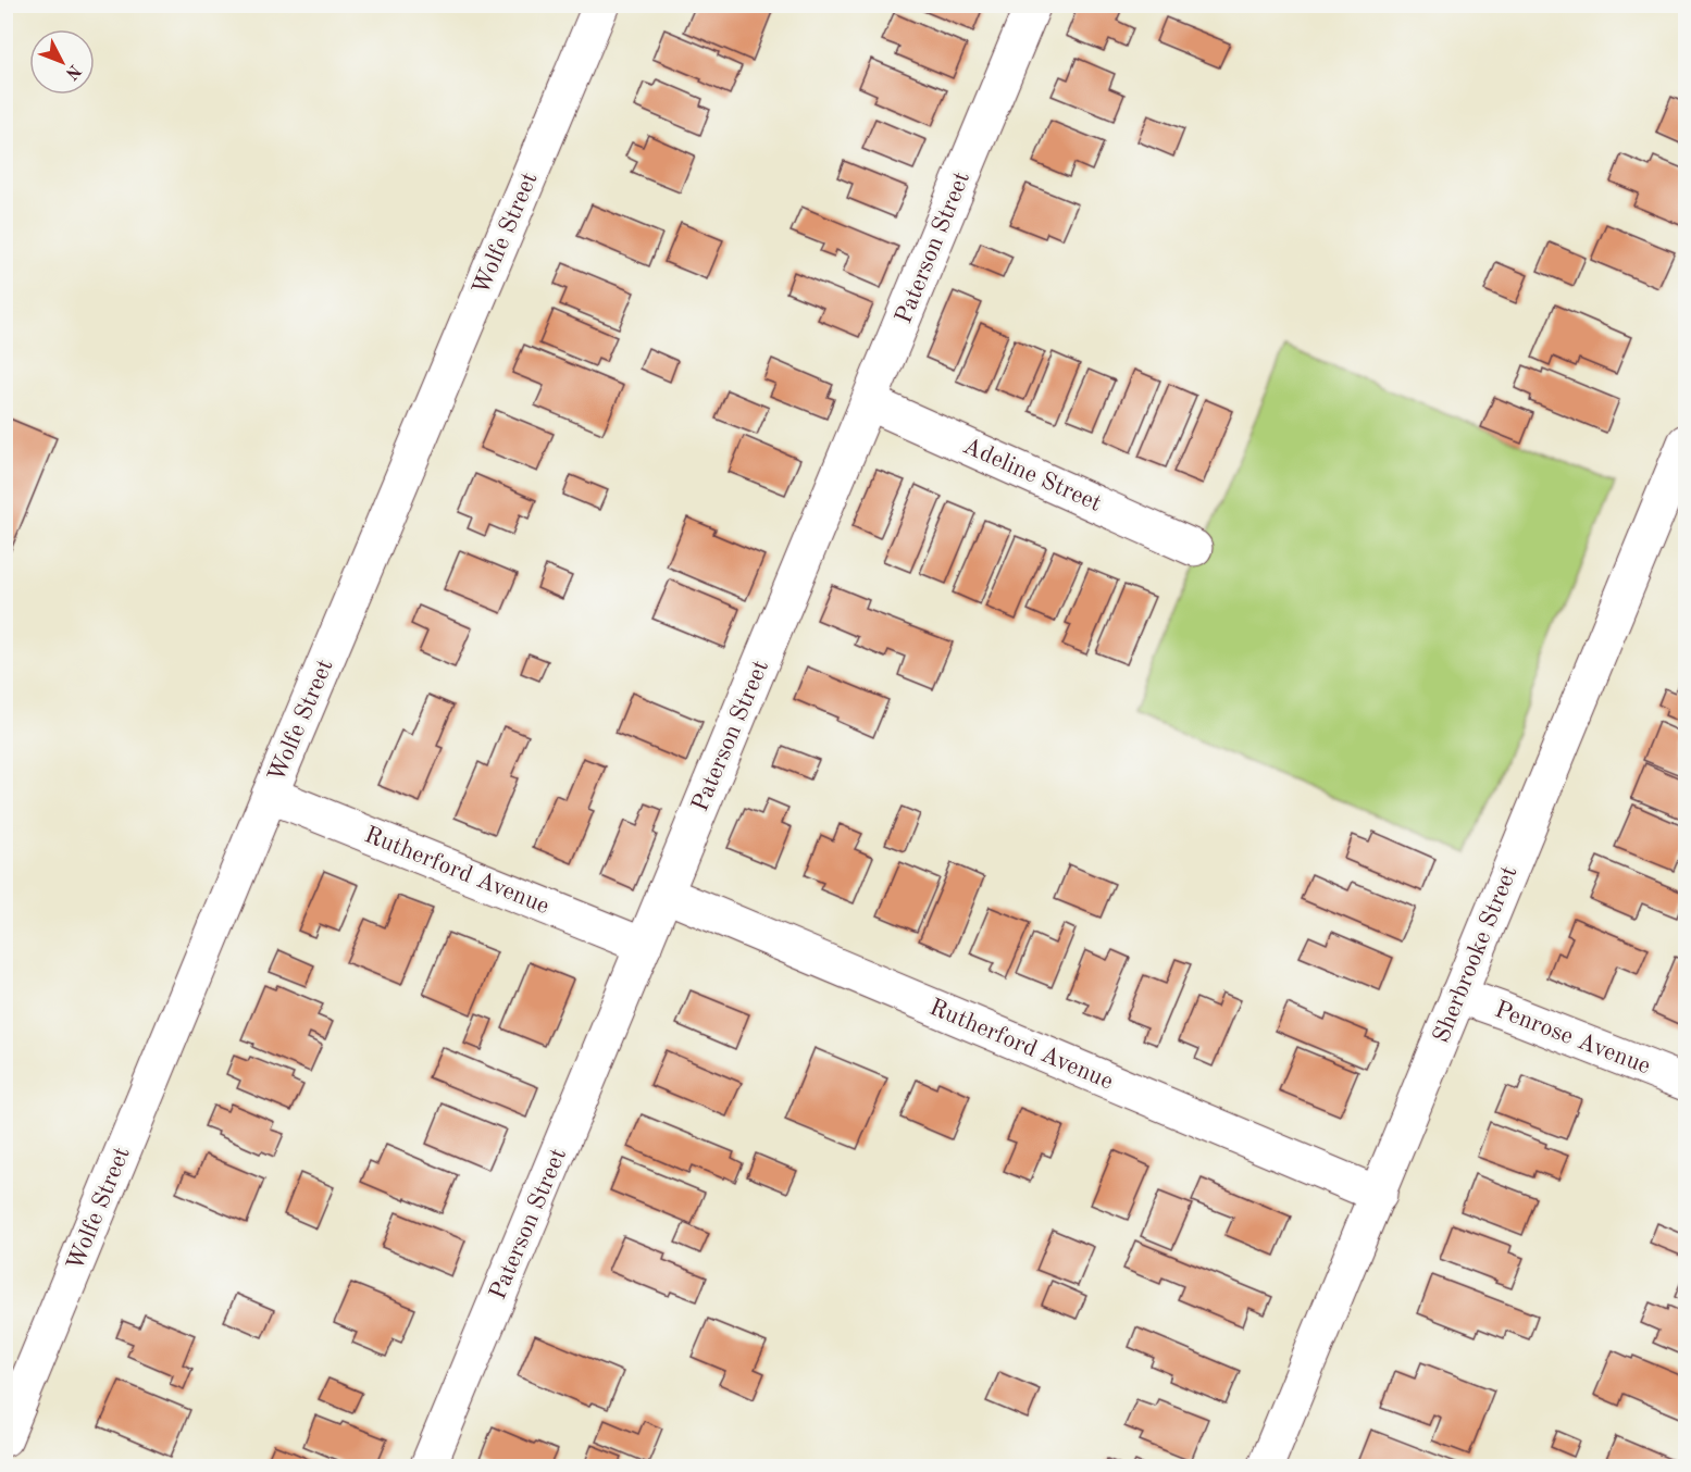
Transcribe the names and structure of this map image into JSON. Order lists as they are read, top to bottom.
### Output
{
  "streets": {
    "street": [
      "Wolfe Street",
      "Paterson Street",
      "Adeline Street",
      "Rutherford Avenue",
      "Sherbrooke Street",
      "Penrose Avenue"
    ]
  },
  "crossings": [
    ["Wolfe Street", "Rutherford Avenue"],
    ["Paterson Street", "Adeline Street"],
    ["Paterson Street", "Rutherford Avenue"],
    ["Rutherford Avenue", "Sherbrooke Street"],
    ["Sherbrooke Street", "Penrose Avenue"]
  ],
  "north": "bottom right"
}
